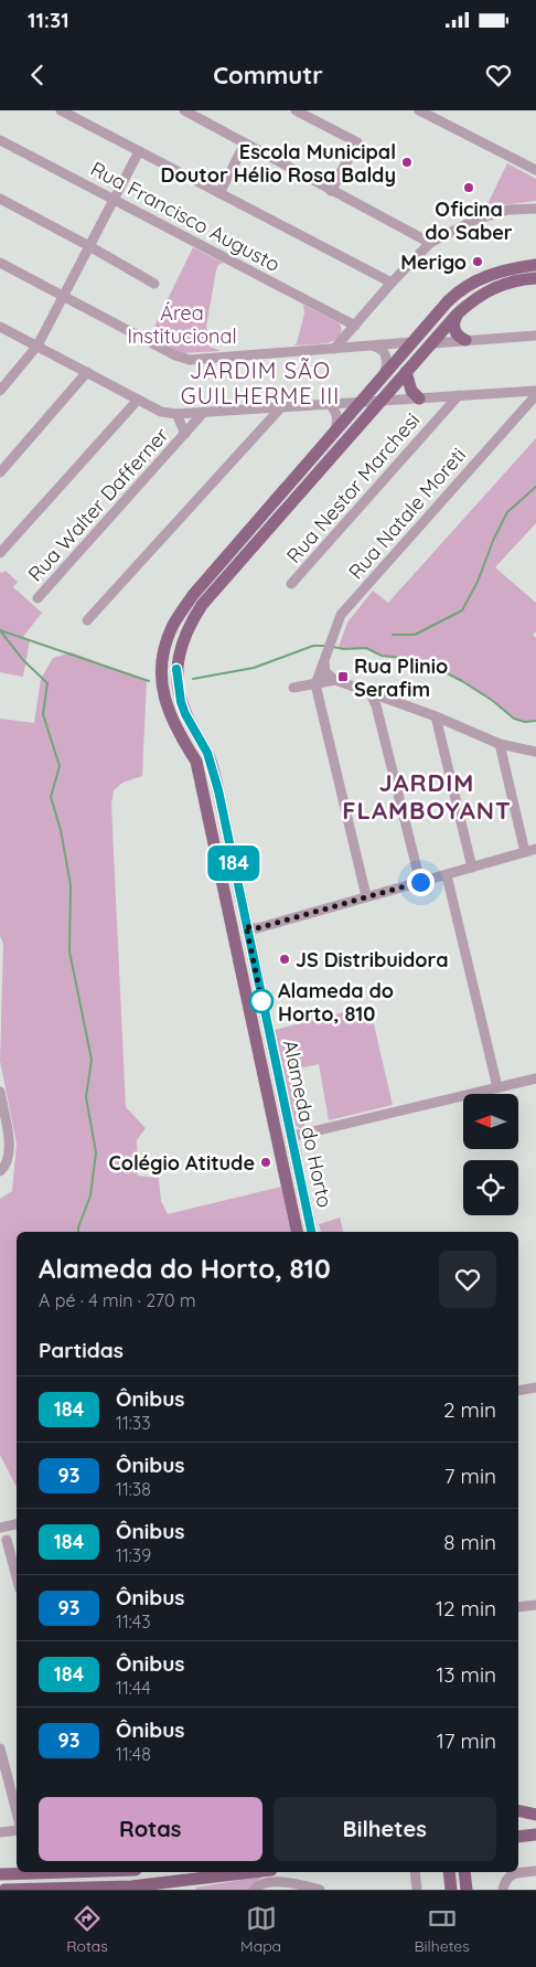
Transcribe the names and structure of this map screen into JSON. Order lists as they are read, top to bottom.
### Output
{
  "streets": {
    "main road": ["Alameda do Horto"],
    "street": [
      "Rua Francisco Augusto",
      "Rua Nestor Marchesi",
      "Rua Walter Dafferner",
      "Rua Natale Moreti"
    ]
  },
  "districts": ["JARDIM SÃO GUILHERME III", "JARDIM FLAMBOYANT"],
  "parks": ["Área Institucional"],
  "places": {
    "other": [
      "Escola Municipal Doutor Hélio Rosa Baldy",
      "Oficina do Saber",
      "Merigo",
      "JS Distribuidora",
      "Alameda do Horto, 810",
      "Colégio Atitude"
    ],
    "transit": ["Rua Plinio Serafim"]
  },
  "lines": ["bus line 184"],
  "north": "left",
  "page": {
    "status": "11:31",
    "header": "Commutr",
    "on_map": "184",
    "heading": [
      ["Alameda do Horto, 810", "A pé · 4 min · 270 m"],
      "Partidas"
    ],
    "list": [
      {
        "mark": "184",
        "name": "Ônibus",
        "note": "11:33",
        "value": "2 min"
      },
      {
        "mark": "93",
        "name": "Ônibus",
        "note": "11:38",
        "value": "7 min"
      },
      {
        "mark": "184",
        "name": "Ônibus",
        "note": "11:39",
        "value": "8 min"
      },
      {
        "mark": "93",
        "name": "Ônibus",
        "note": "11:43",
        "value": "12 min"
      },
      {
        "mark": "184",
        "name": "Ônibus",
        "note": "11:44",
        "value": "13 min"
      },
      {
        "mark": "93",
        "name": "Ônibus",
        "note": "11:48",
        "value": "17 min"
      }
    ],
    "buttons": ["Rotas", "Bilhetes"],
    "tabs": ["Rotas", "Mapa", "Bilhetes"]
  }
}
